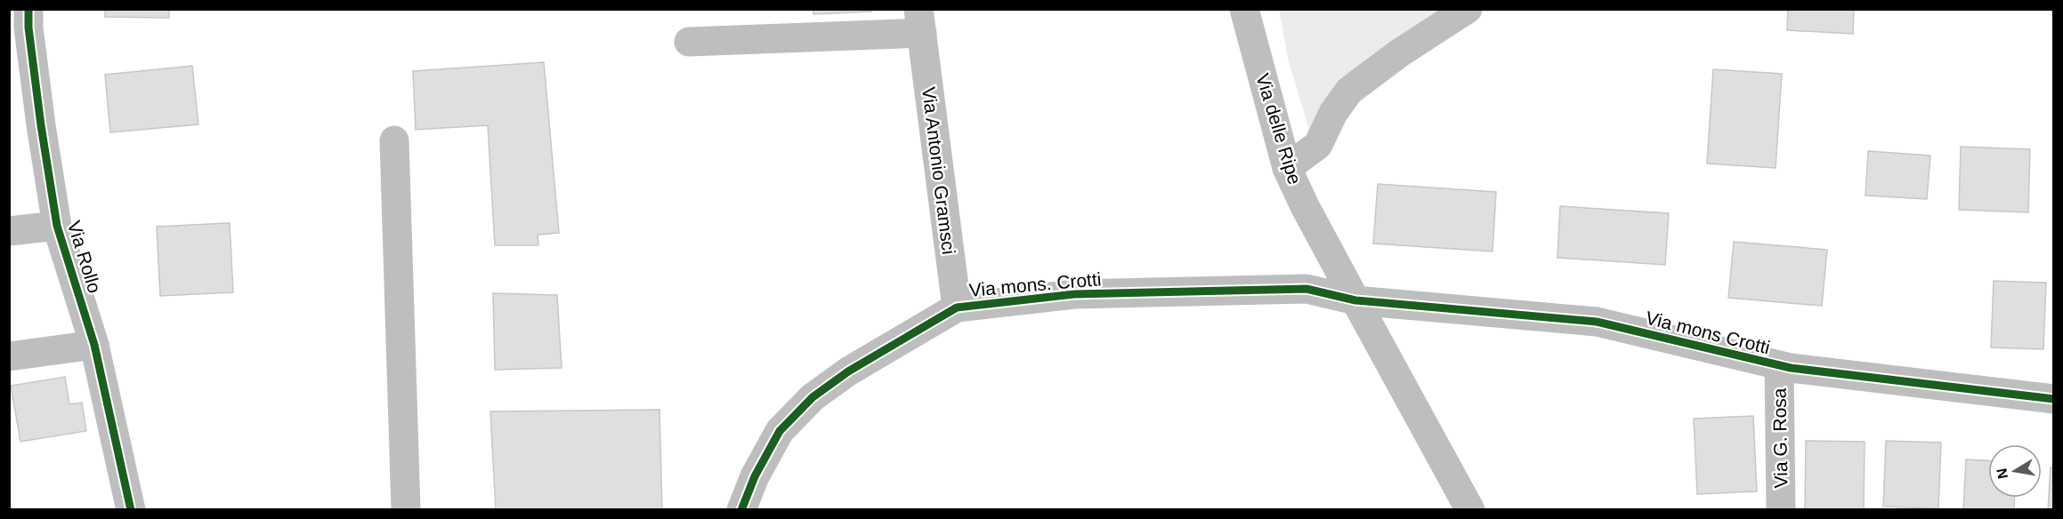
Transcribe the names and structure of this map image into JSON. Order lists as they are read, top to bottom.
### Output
{
  "streets": {
    "street": [
      "Via delle Ripe",
      "Via Antonio Gramsci",
      "Via Rollo",
      "Via mons. Crotti",
      "Via mons Crotti",
      "Via G. Rosa"
    ]
  },
  "crossings": [
    ["Via delle Ripe", "Via mons. Crotti"],
    ["Via delle Ripe", "Via mons Crotti"],
    ["Via Antonio Gramsci", "Via mons. Crotti"],
    ["Via mons. Crotti", "Via mons Crotti"],
    ["Via mons Crotti", "Via G. Rosa"]
  ],
  "north": "left"
}
